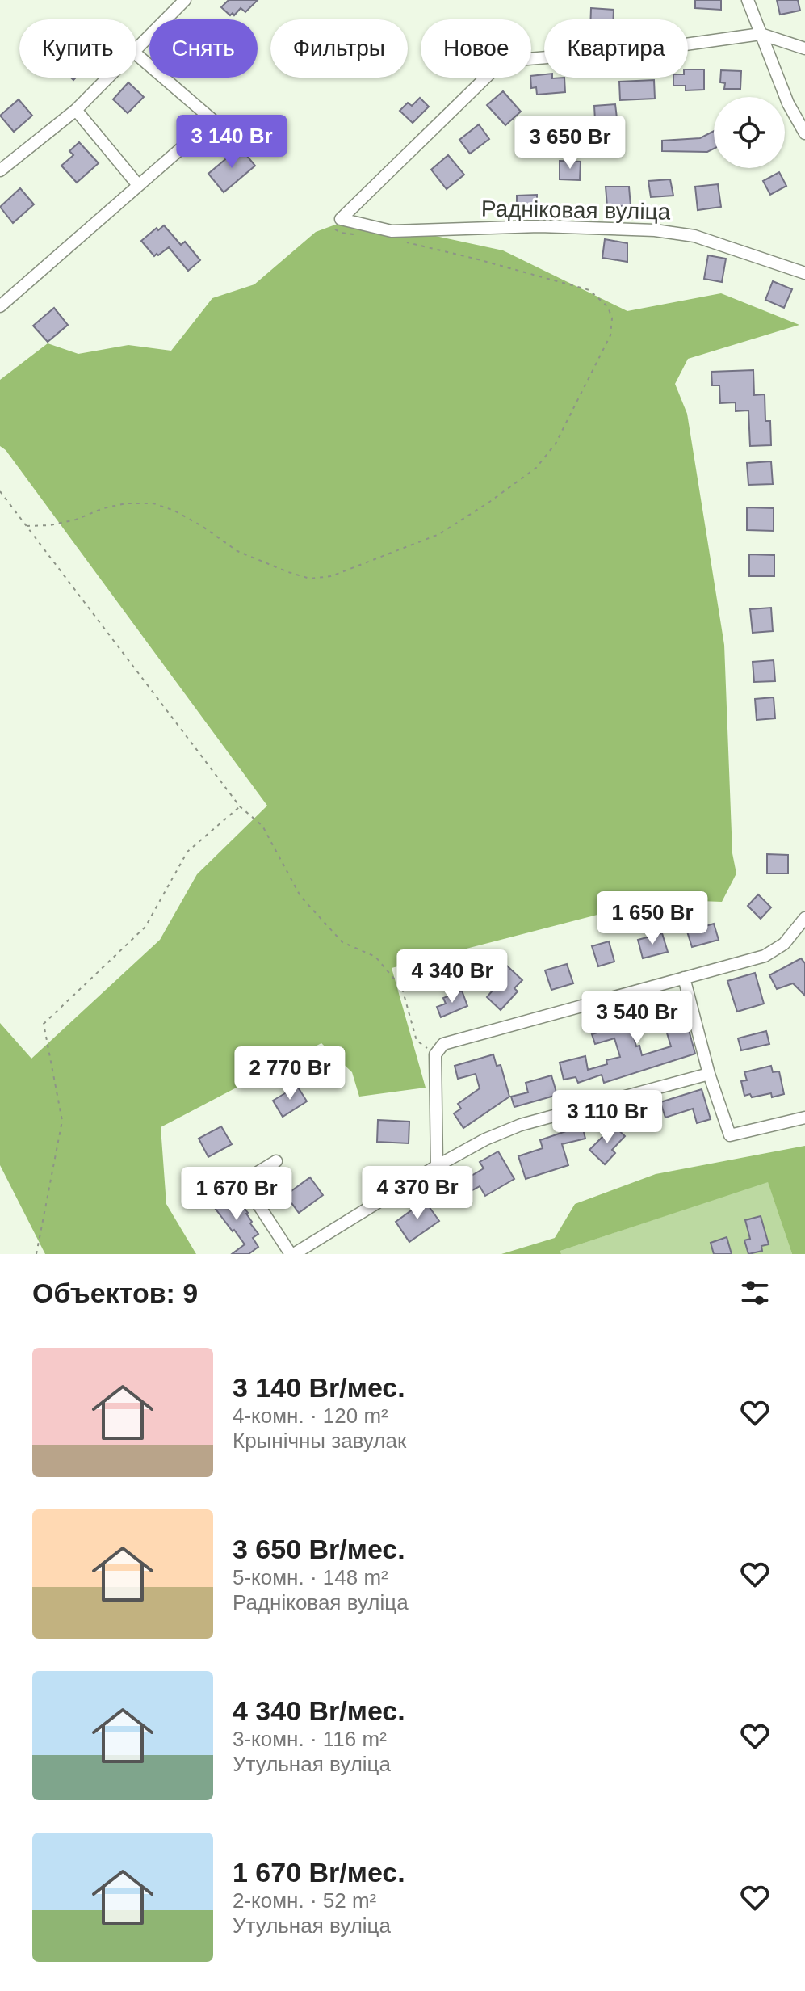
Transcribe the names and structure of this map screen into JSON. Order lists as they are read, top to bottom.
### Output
{
  "streets": {
    "street": ["Радніковая вуліца"]
  },
  "page": {
    "chip": [
      "Купить",
      "Снять",
      "Фильтры",
      "Новое",
      "Квартира"
    ],
    "price": [
      "3 140 Br",
      "3 650 Br",
      "1 650 Br",
      "4 340 Br",
      "3 540 Br",
      "2 770 Br",
      "3 110 Br",
      "4 370 Br",
      "1 670 Br"
    ],
    "heading": "Объектов: 9",
    "list": [
      {
        "name": "3 140 Br/мес.",
        "note": "4-комн. · 120 m² · Крынічны завулак"
      },
      {
        "name": "3 650 Br/мес.",
        "note": "5-комн. · 148 m² · Радніковая вуліца"
      },
      {
        "name": "4 340 Br/мес.",
        "note": "3-комн. · 116 m² · Утульная вуліца"
      },
      {
        "name": "1 670 Br/мес.",
        "note": "2-комн. · 52 m² · Утульная вуліца"
      }
    ]
  }
}
